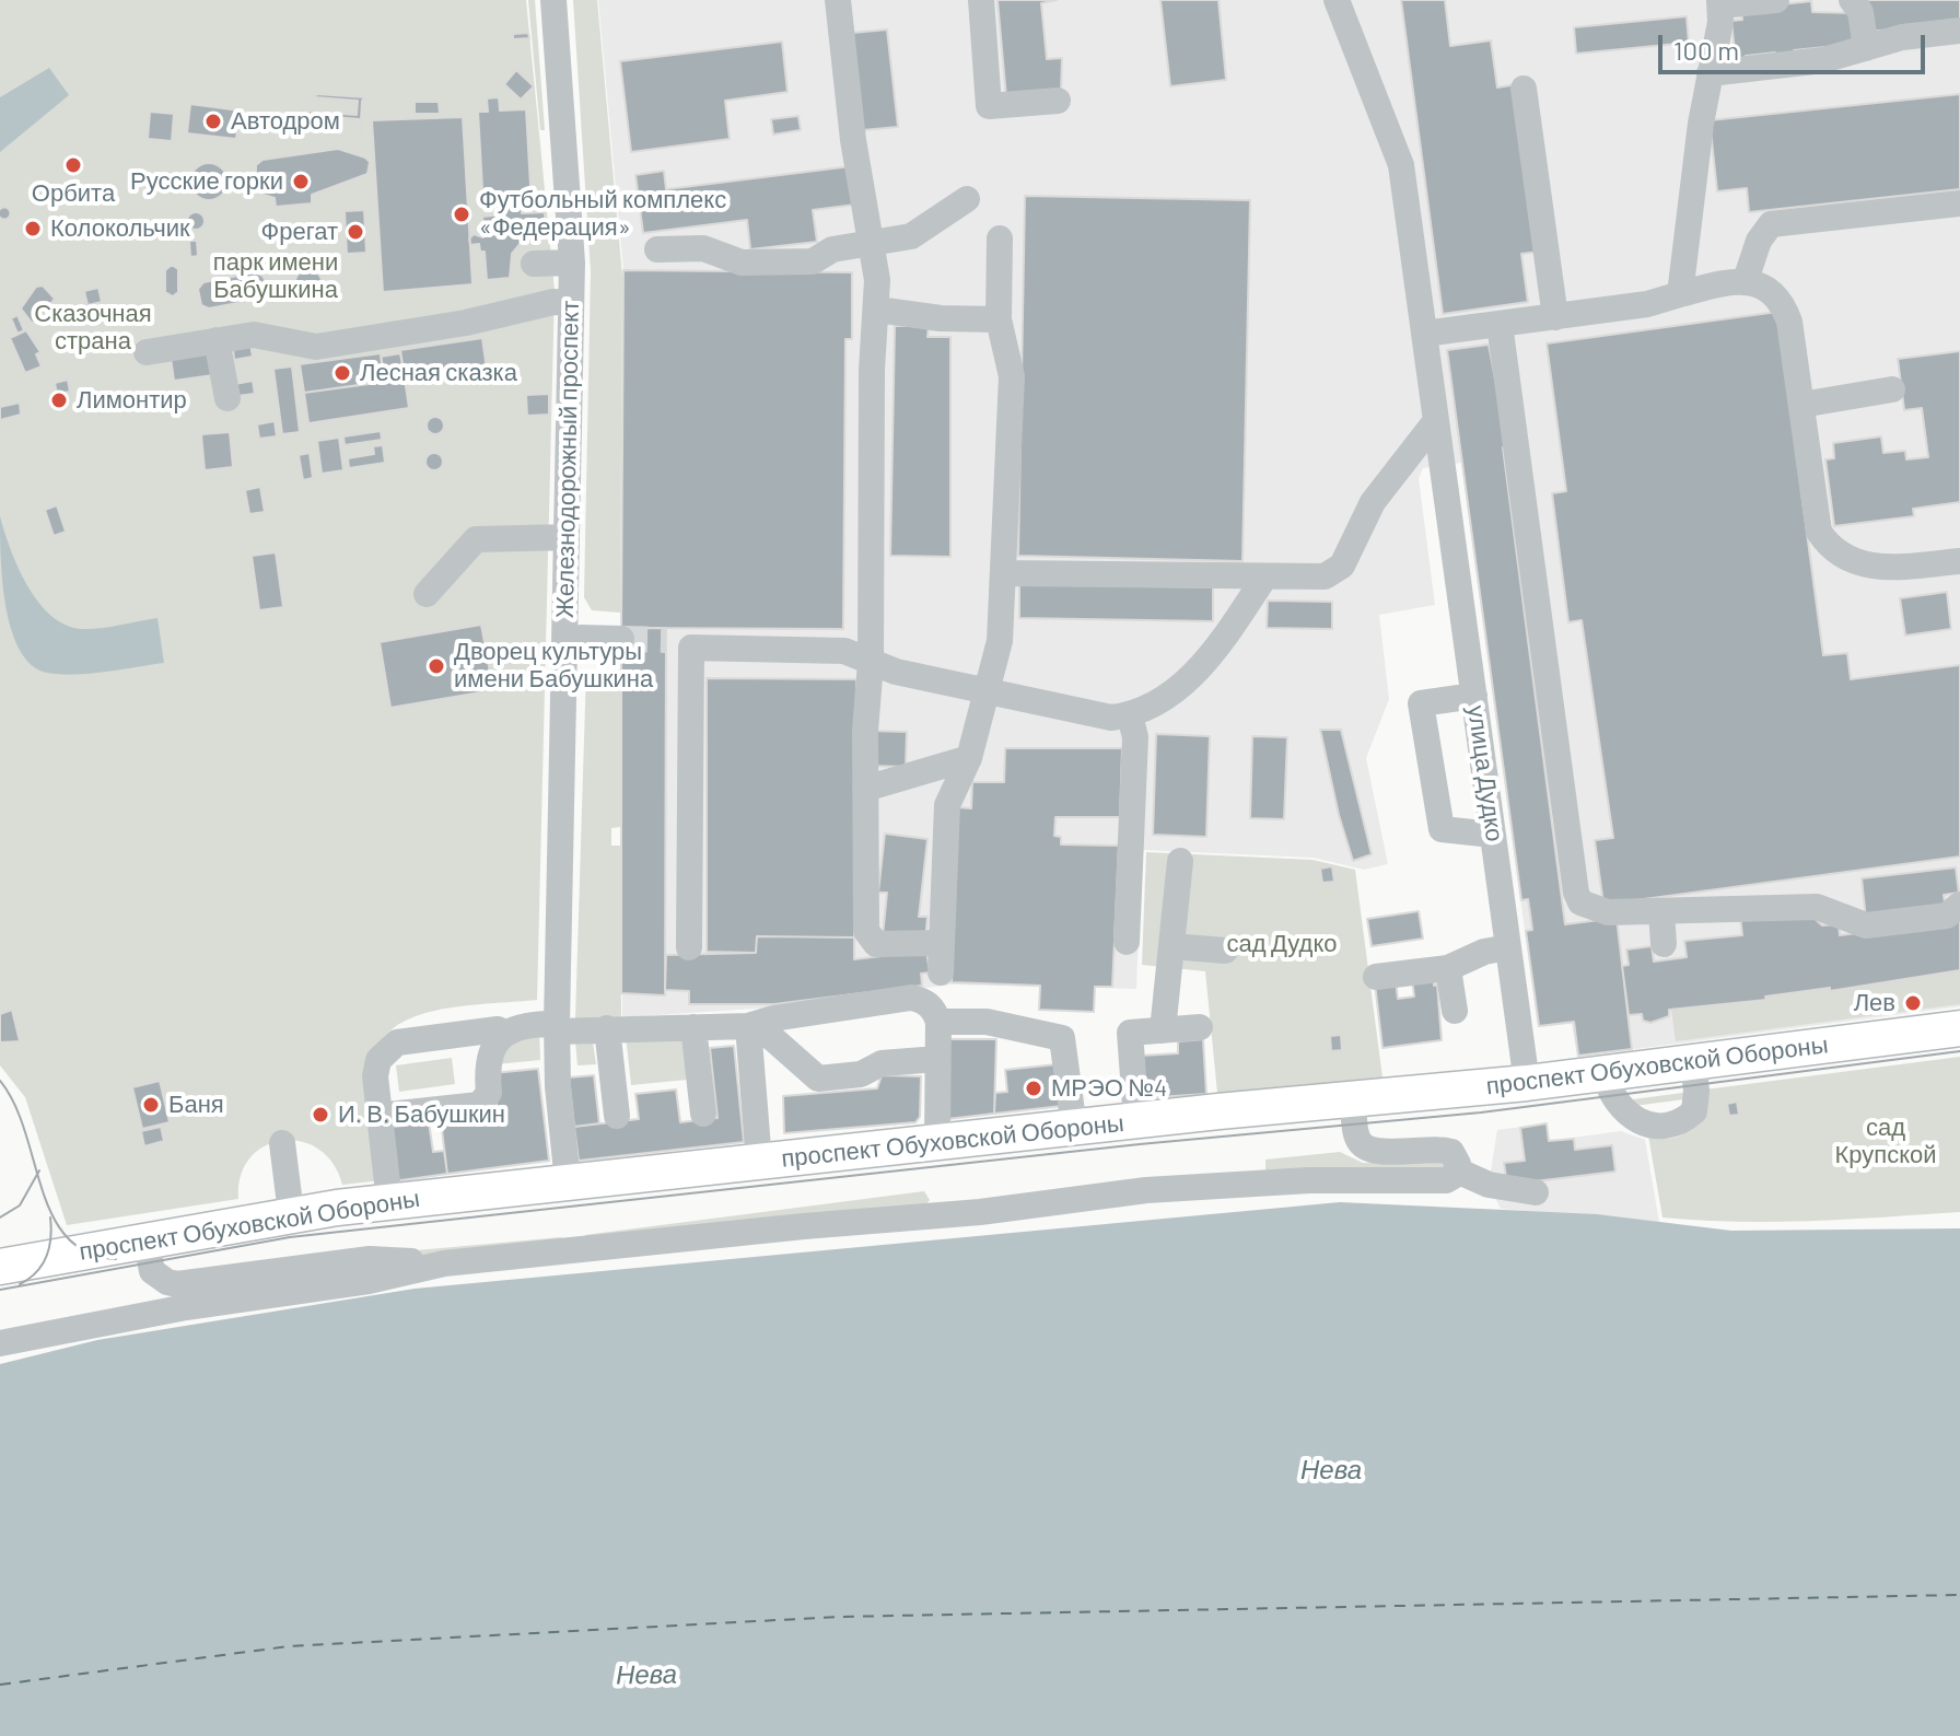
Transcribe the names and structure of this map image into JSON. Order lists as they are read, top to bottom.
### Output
{
  "streets": {
    "main road": ["проспект Обуховской Обороны"],
    "street": ["Железнодорожный проспект", "улица Дудко"]
  },
  "crossings": [
    ["Железнодорожный проспект", "проспект Обуховской Обороны"],
    ["улица Дудко", "проспект Обуховской Обороны"]
  ],
  "water": ["Нева"],
  "parks": [
    "парк имени Бабушкина",
    "Сказочная страна",
    "сад Дудко",
    "сад Крупской"
  ],
  "places": [
    "Автодром",
    "Орбита",
    "Русские горки",
    "Футбольный комплекс «Федерация»",
    "Колокольчик",
    "Фрегат",
    "Лесная сказка",
    "Лимонтир",
    "Дворец культуры имени Бабушкина",
    "Лев",
    "МРЭО №4",
    "Баня",
    "И. В. Бабушкин"
  ],
  "scale_bar": "100 m"
}
